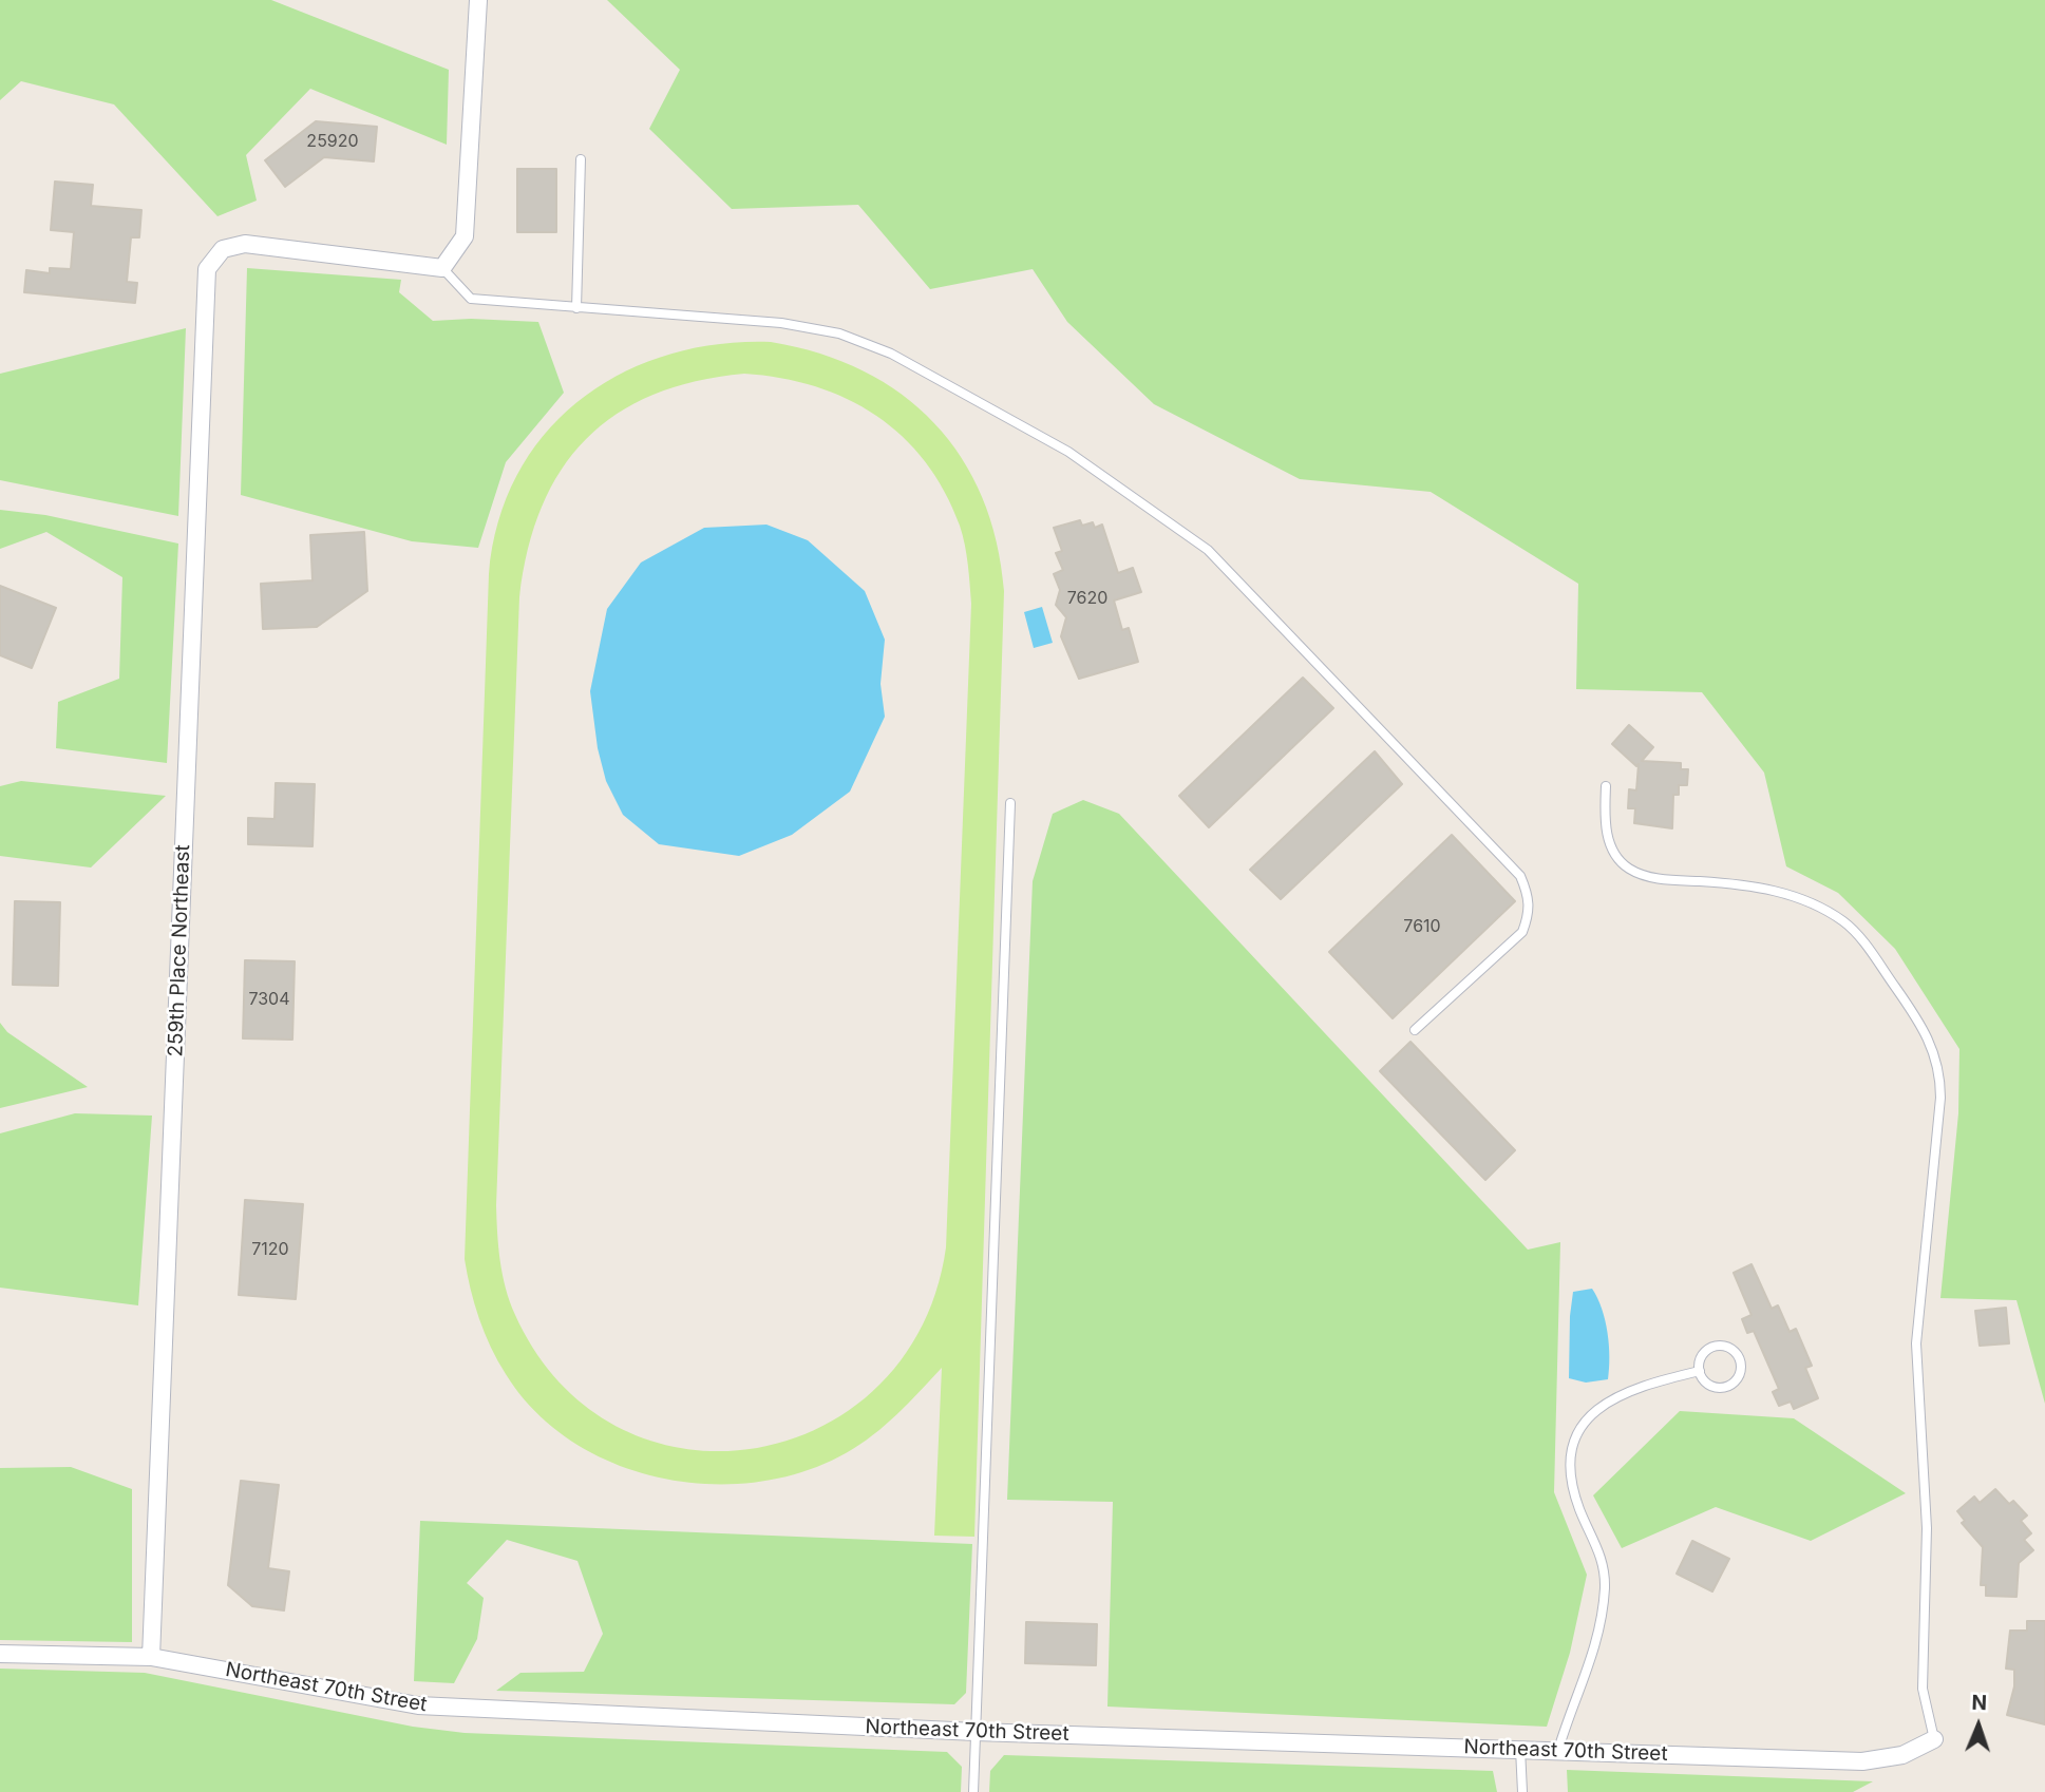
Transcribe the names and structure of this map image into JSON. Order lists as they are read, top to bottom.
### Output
{
  "streets": {
    "street": ["259th Place Northeast", "Northeast 70th Street"]
  },
  "crossings": [
    ["259th Place Northeast", "Northeast 70th Street"]
  ],
  "house_numbers": [
    "25920",
    "7620",
    "7610",
    "7304",
    "7120"
  ],
  "north": "top"
}
